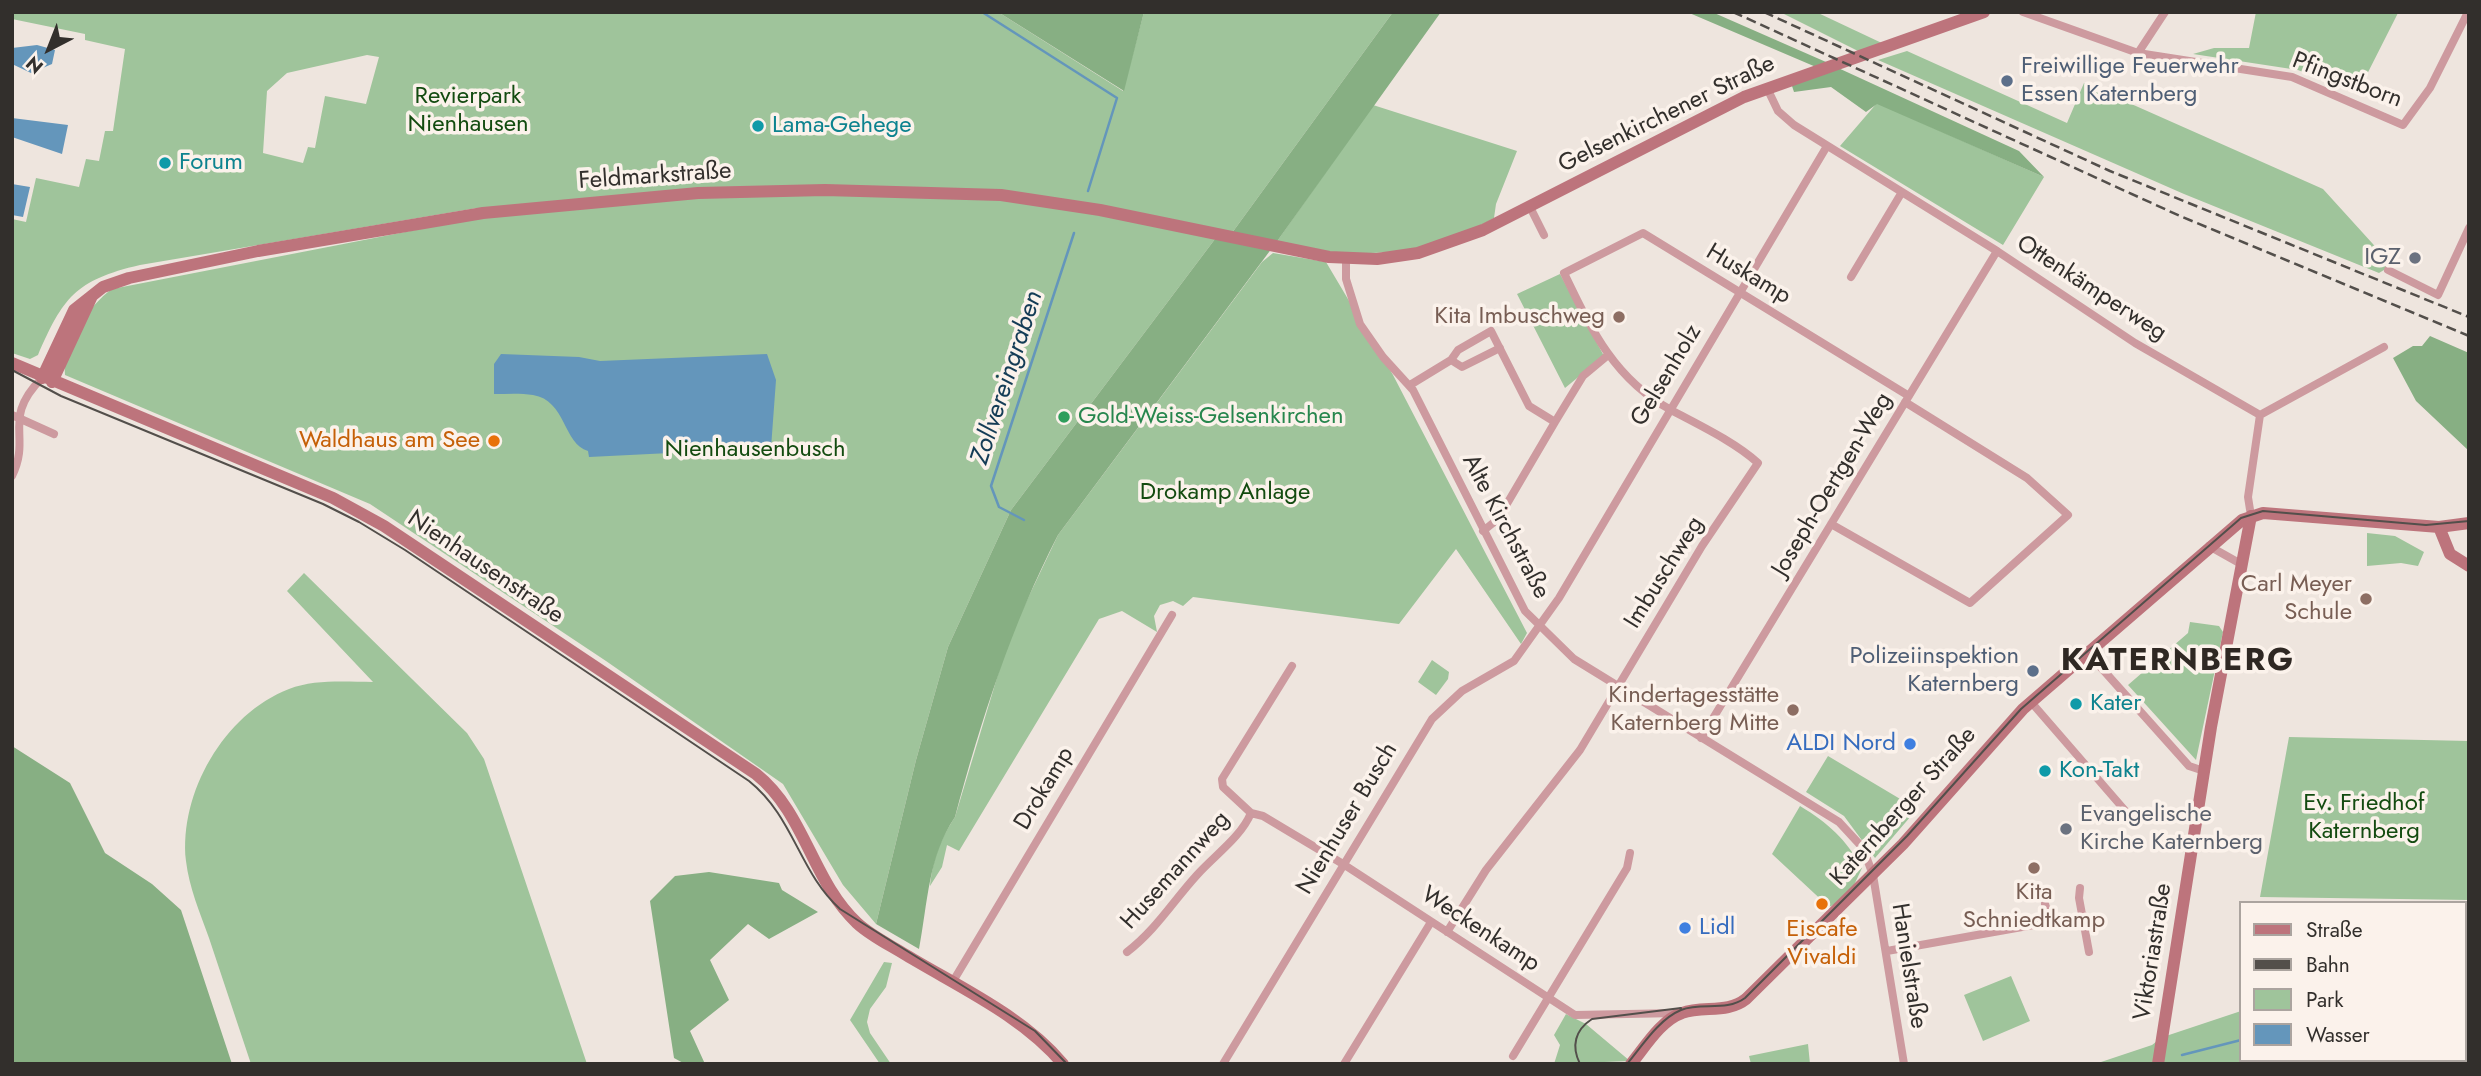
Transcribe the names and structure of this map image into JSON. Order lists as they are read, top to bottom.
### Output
{
  "streets": {
    "street": [
      "Pfingstborn",
      "Gelsenkirchener Straße",
      "Feldmarkstraße",
      "Huskamp",
      "Ottenkämperweg",
      "Gelsenholz",
      "Joseph-Oertgen-Weg",
      "Alte Kirchstraße",
      "Nienhausenstraße",
      "Imbuschweg",
      "Drokamp",
      "Katernberger Straße",
      "Nienhuser Busch",
      "Husemannweg",
      "Weckenkamp",
      "Viktoriastraße",
      "Hanielstraße"
    ]
  },
  "crossings": [
    ["Gelsenkirchener Straße", "Feldmarkstraße"],
    ["Gelsenkirchener Straße", "Ottenkämperweg"],
    ["Gelsenkirchener Straße", "Alte Kirchstraße"],
    ["Feldmarkstraße", "Nienhausenstraße"],
    ["Huskamp", "Gelsenholz"],
    ["Huskamp", "Joseph-Oertgen-Weg"],
    ["Huskamp", "Imbuschweg"],
    ["Ottenkämperweg", "Gelsenholz"],
    ["Ottenkämperweg", "Joseph-Oertgen-Weg"],
    ["Gelsenholz", "Alte Kirchstraße"],
    ["Gelsenholz", "Imbuschweg"],
    ["Gelsenholz", "Nienhuser Busch"],
    ["Joseph-Oertgen-Weg", "Alte Kirchstraße"],
    ["Alte Kirchstraße", "Imbuschweg"],
    ["Alte Kirchstraße", "Katernberger Straße"],
    ["Alte Kirchstraße", "Nienhuser Busch"],
    ["Alte Kirchstraße", "Hanielstraße"],
    ["Nienhausenstraße", "Drokamp"],
    ["Imbuschweg", "Weckenkamp"],
    ["Katernberger Straße", "Weckenkamp"],
    ["Katernberger Straße", "Viktoriastraße"],
    ["Katernberger Straße", "Hanielstraße"],
    ["Nienhuser Busch", "Husemannweg"],
    ["Nienhuser Busch", "Weckenkamp"],
    ["Husemannweg", "Weckenkamp"]
  ],
  "districts": ["KATERNBERG"],
  "water": ["Zollvereingraben"],
  "parks": [
    "Revierpark Nienhausen",
    "Nienhausenbusch",
    "Drokamp Anlage",
    "Ev. Friedhof Katernberg"
  ],
  "places": [
    "Freiwillige Feuerwehr Essen Katernberg",
    "Lama-Gehege",
    "Forum",
    "IGZ",
    "Kita Imbuschweg",
    "Gold-Weiss-Gelsenkirchen",
    "Waldhaus am See",
    "Carl Meyer Schule",
    "Polizeiinspektion Katernberg",
    "Kater",
    "Kindertagesstätte Katernberg Mitte",
    "ALDI Nord",
    "Kon-Takt",
    "Evangelische Kirche Katernberg",
    "Kita Schniedtkamp",
    "Eiscafe Vivaldi",
    "Lidl"
  ],
  "legend": [
    "Straße",
    "Bahn",
    "Park",
    "Wasser"
  ],
  "north": "bottom left"
}
